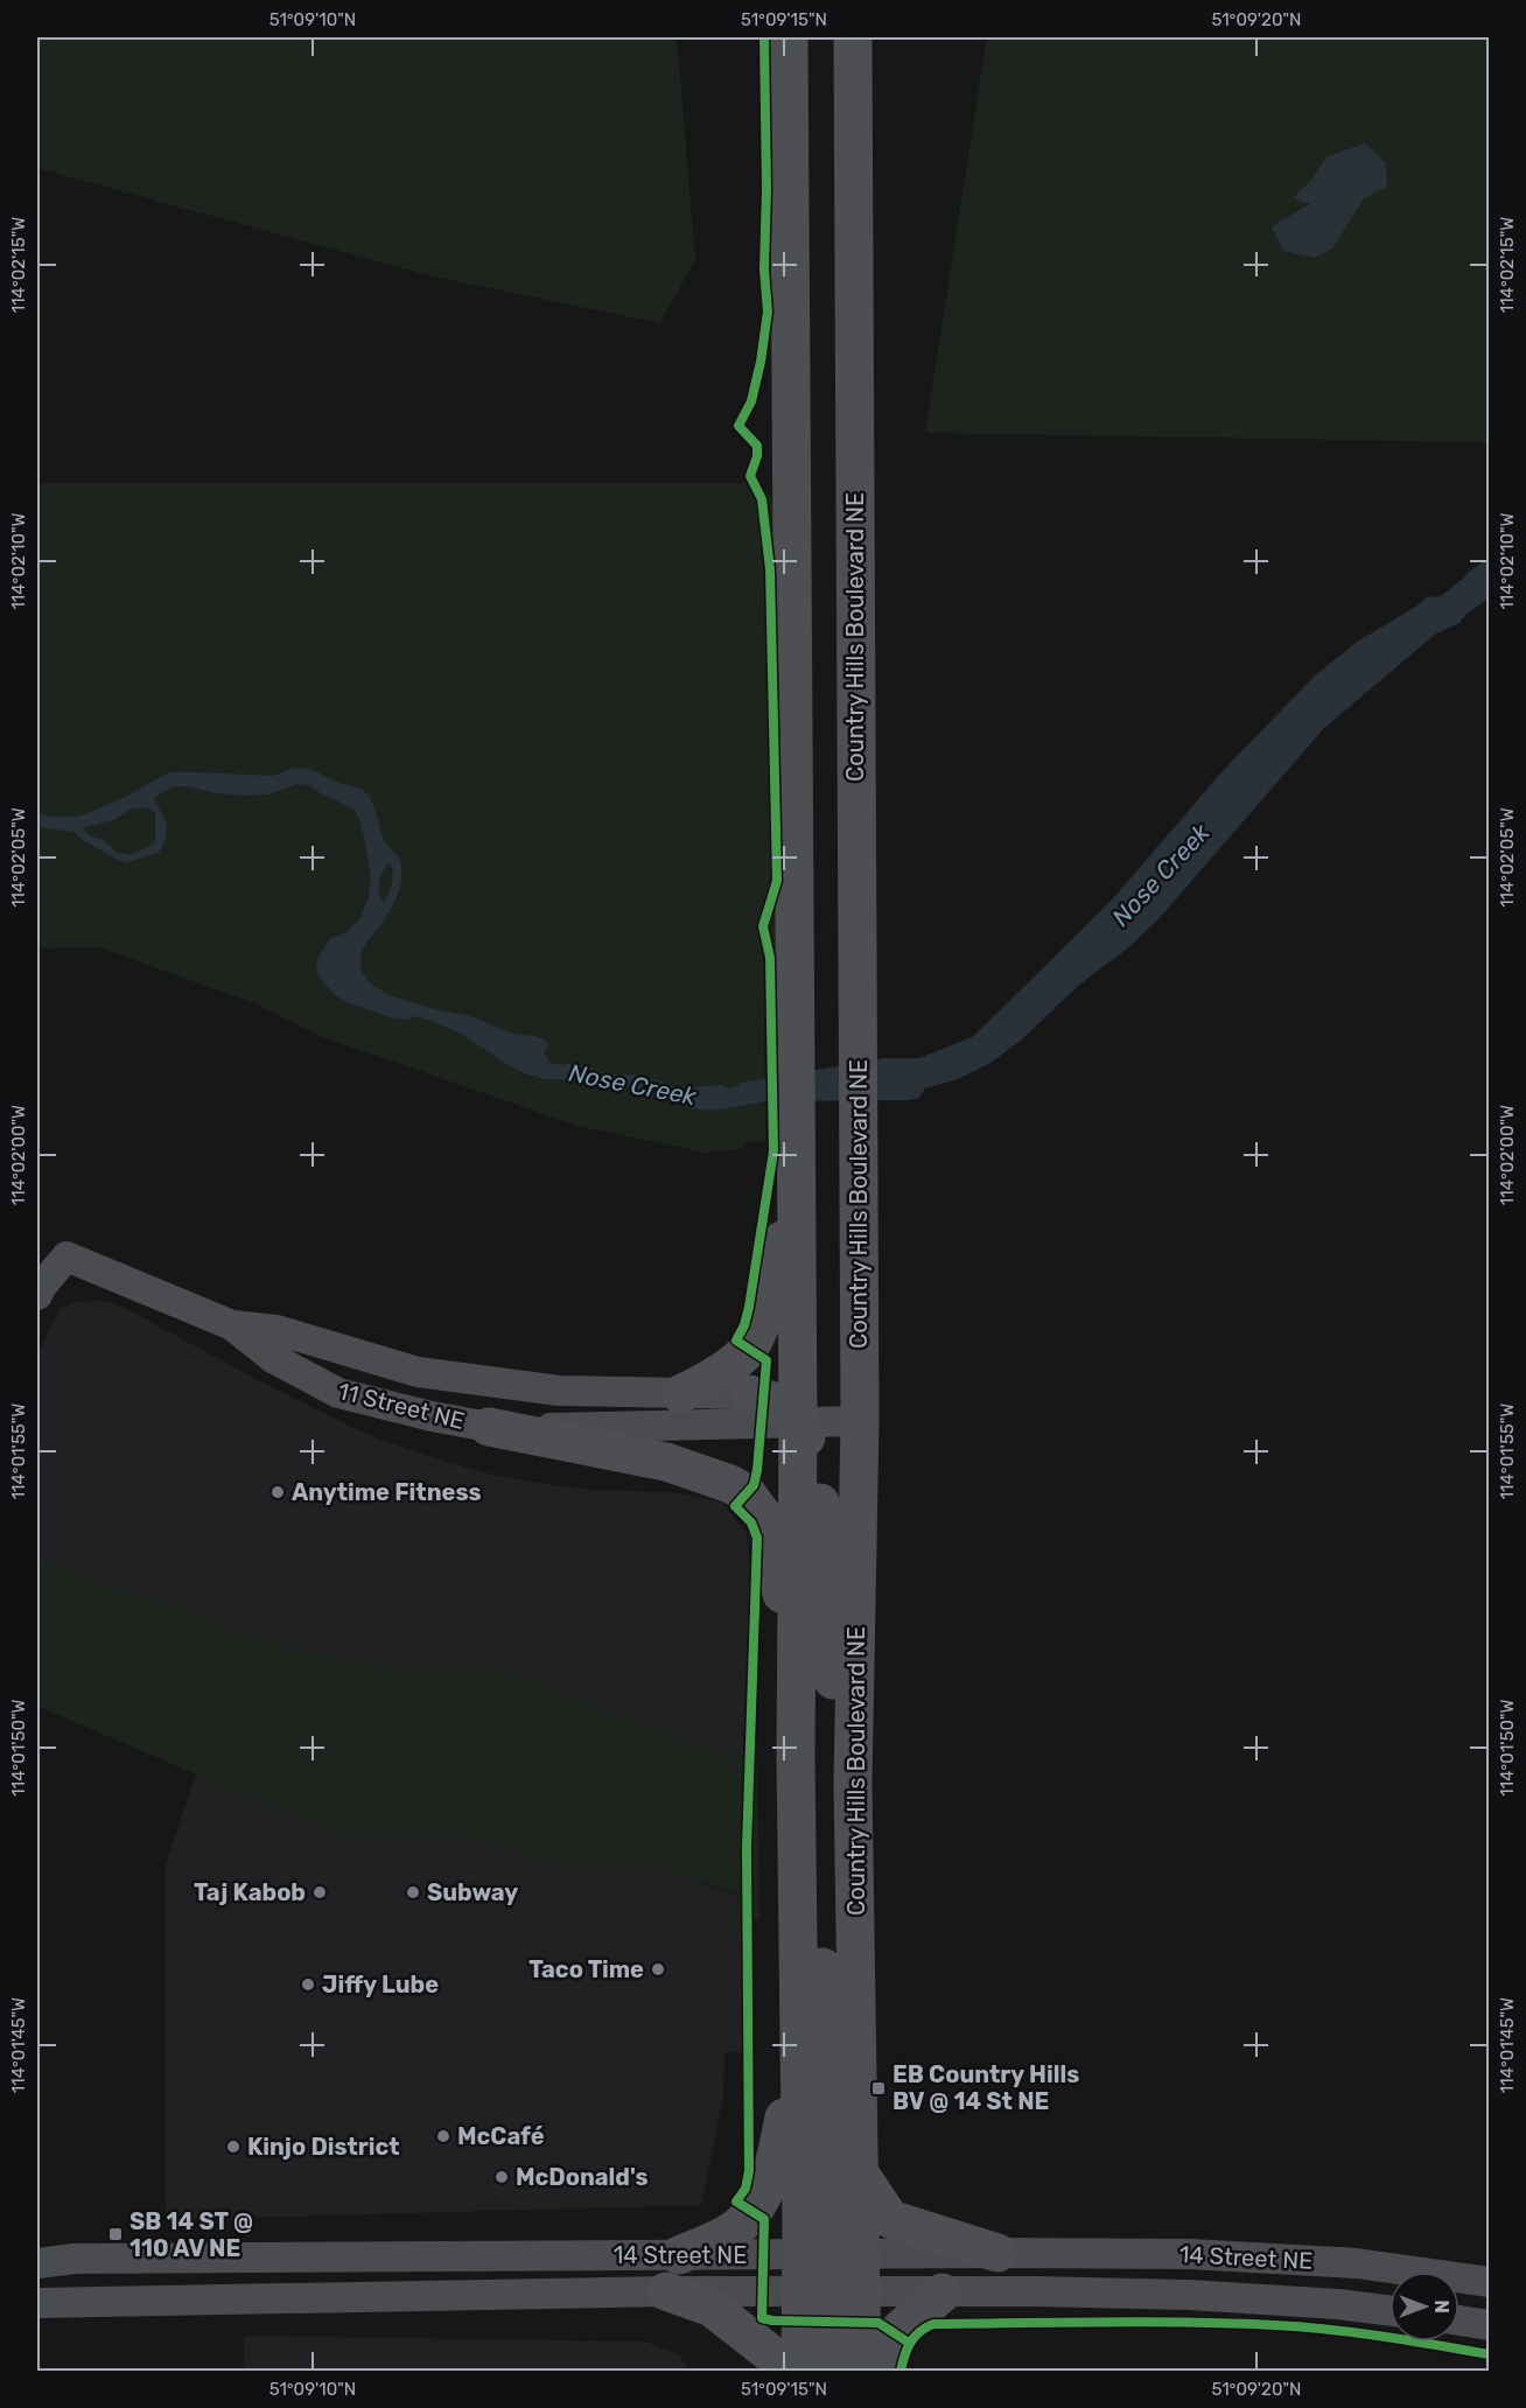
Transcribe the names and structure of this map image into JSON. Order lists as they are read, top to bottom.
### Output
{
  "streets": {
    "main road": ["Country Hills Boulevard NE"],
    "street": ["11 Street NE", "14 Street NE"]
  },
  "crossings": [
    ["Country Hills Boulevard NE", "11 Street NE"],
    ["Country Hills Boulevard NE", "14 Street NE"]
  ],
  "water": ["Nose Creek"],
  "places": {
    "other": [
      "Anytime Fitness",
      "Taj Kabob",
      "Subway",
      "Taco Time",
      "Jiffy Lube",
      "McCafé",
      "Kinjo District",
      "McDonald's"
    ],
    "transit": ["EB Country Hills BV @ 14 St NE", "SB 14 ST @ 110 AV NE"]
  },
  "north": "right",
  "coordinates": [
    "51°09'10\"N",
    "51°09'15\"N",
    "51°09'20\"N",
    "114°02'15\"W",
    "114°02'10\"W",
    "114°02'05\"W",
    "114°02'00\"W",
    "114°01'55\"W",
    "114°01'50\"W",
    "114°01'45\"W"
  ]
}
